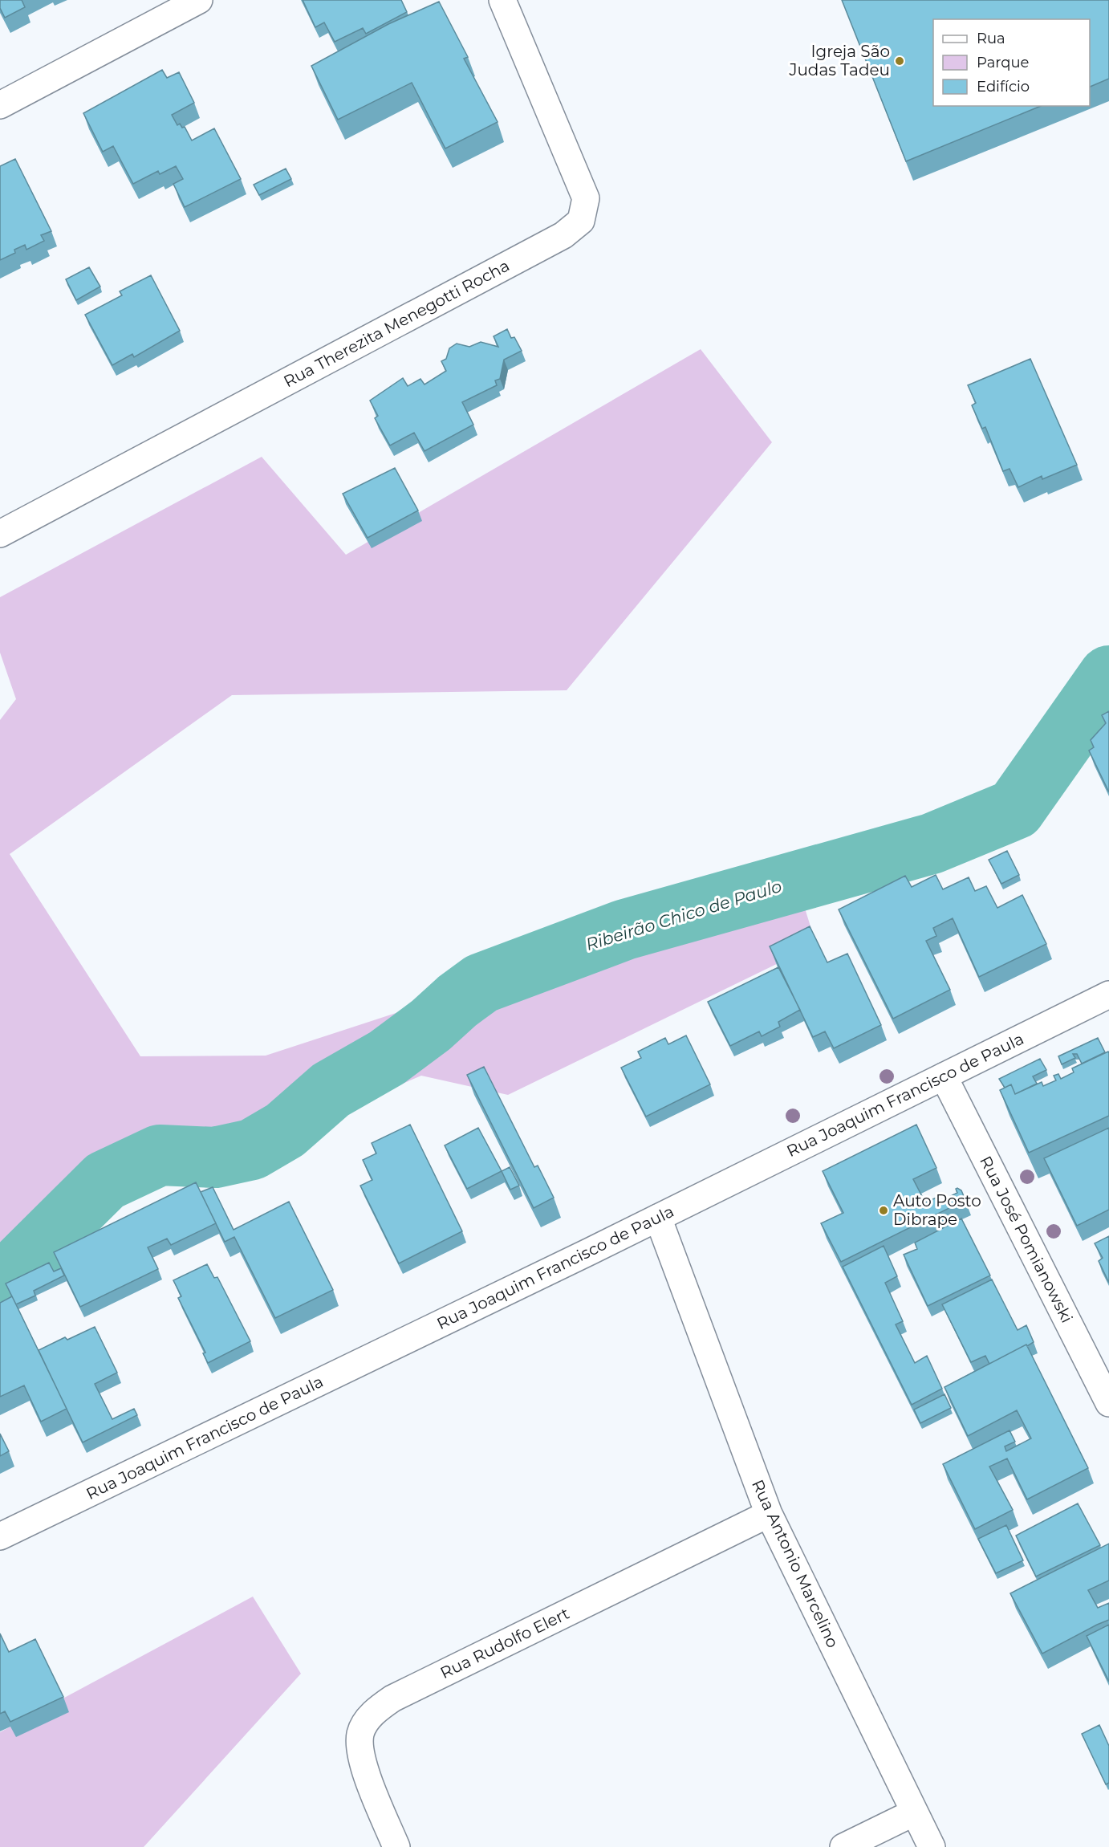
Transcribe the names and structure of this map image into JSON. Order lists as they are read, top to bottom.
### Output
{
  "streets": {
    "street": [
      "Rua Therezita Menegotti Rocha",
      "Rua Joaquim Francisco de Paula",
      "Rua José Pomianowski",
      "Rua Antonio Marcelino",
      "Rua Rudolfo Elert"
    ]
  },
  "crossings": [
    ["Rua Joaquim Francisco de Paula", "Rua José Pomianowski"],
    ["Rua Joaquim Francisco de Paula", "Rua Antonio Marcelino"],
    ["Rua Antonio Marcelino", "Rua Rudolfo Elert"]
  ],
  "water": ["Ribeirão Chico de Paulo"],
  "places": ["Igreja São Judas Tadeu", "Auto Posto Dibrape"],
  "legend": ["Rua", "Parque", "Edifício"]
}
